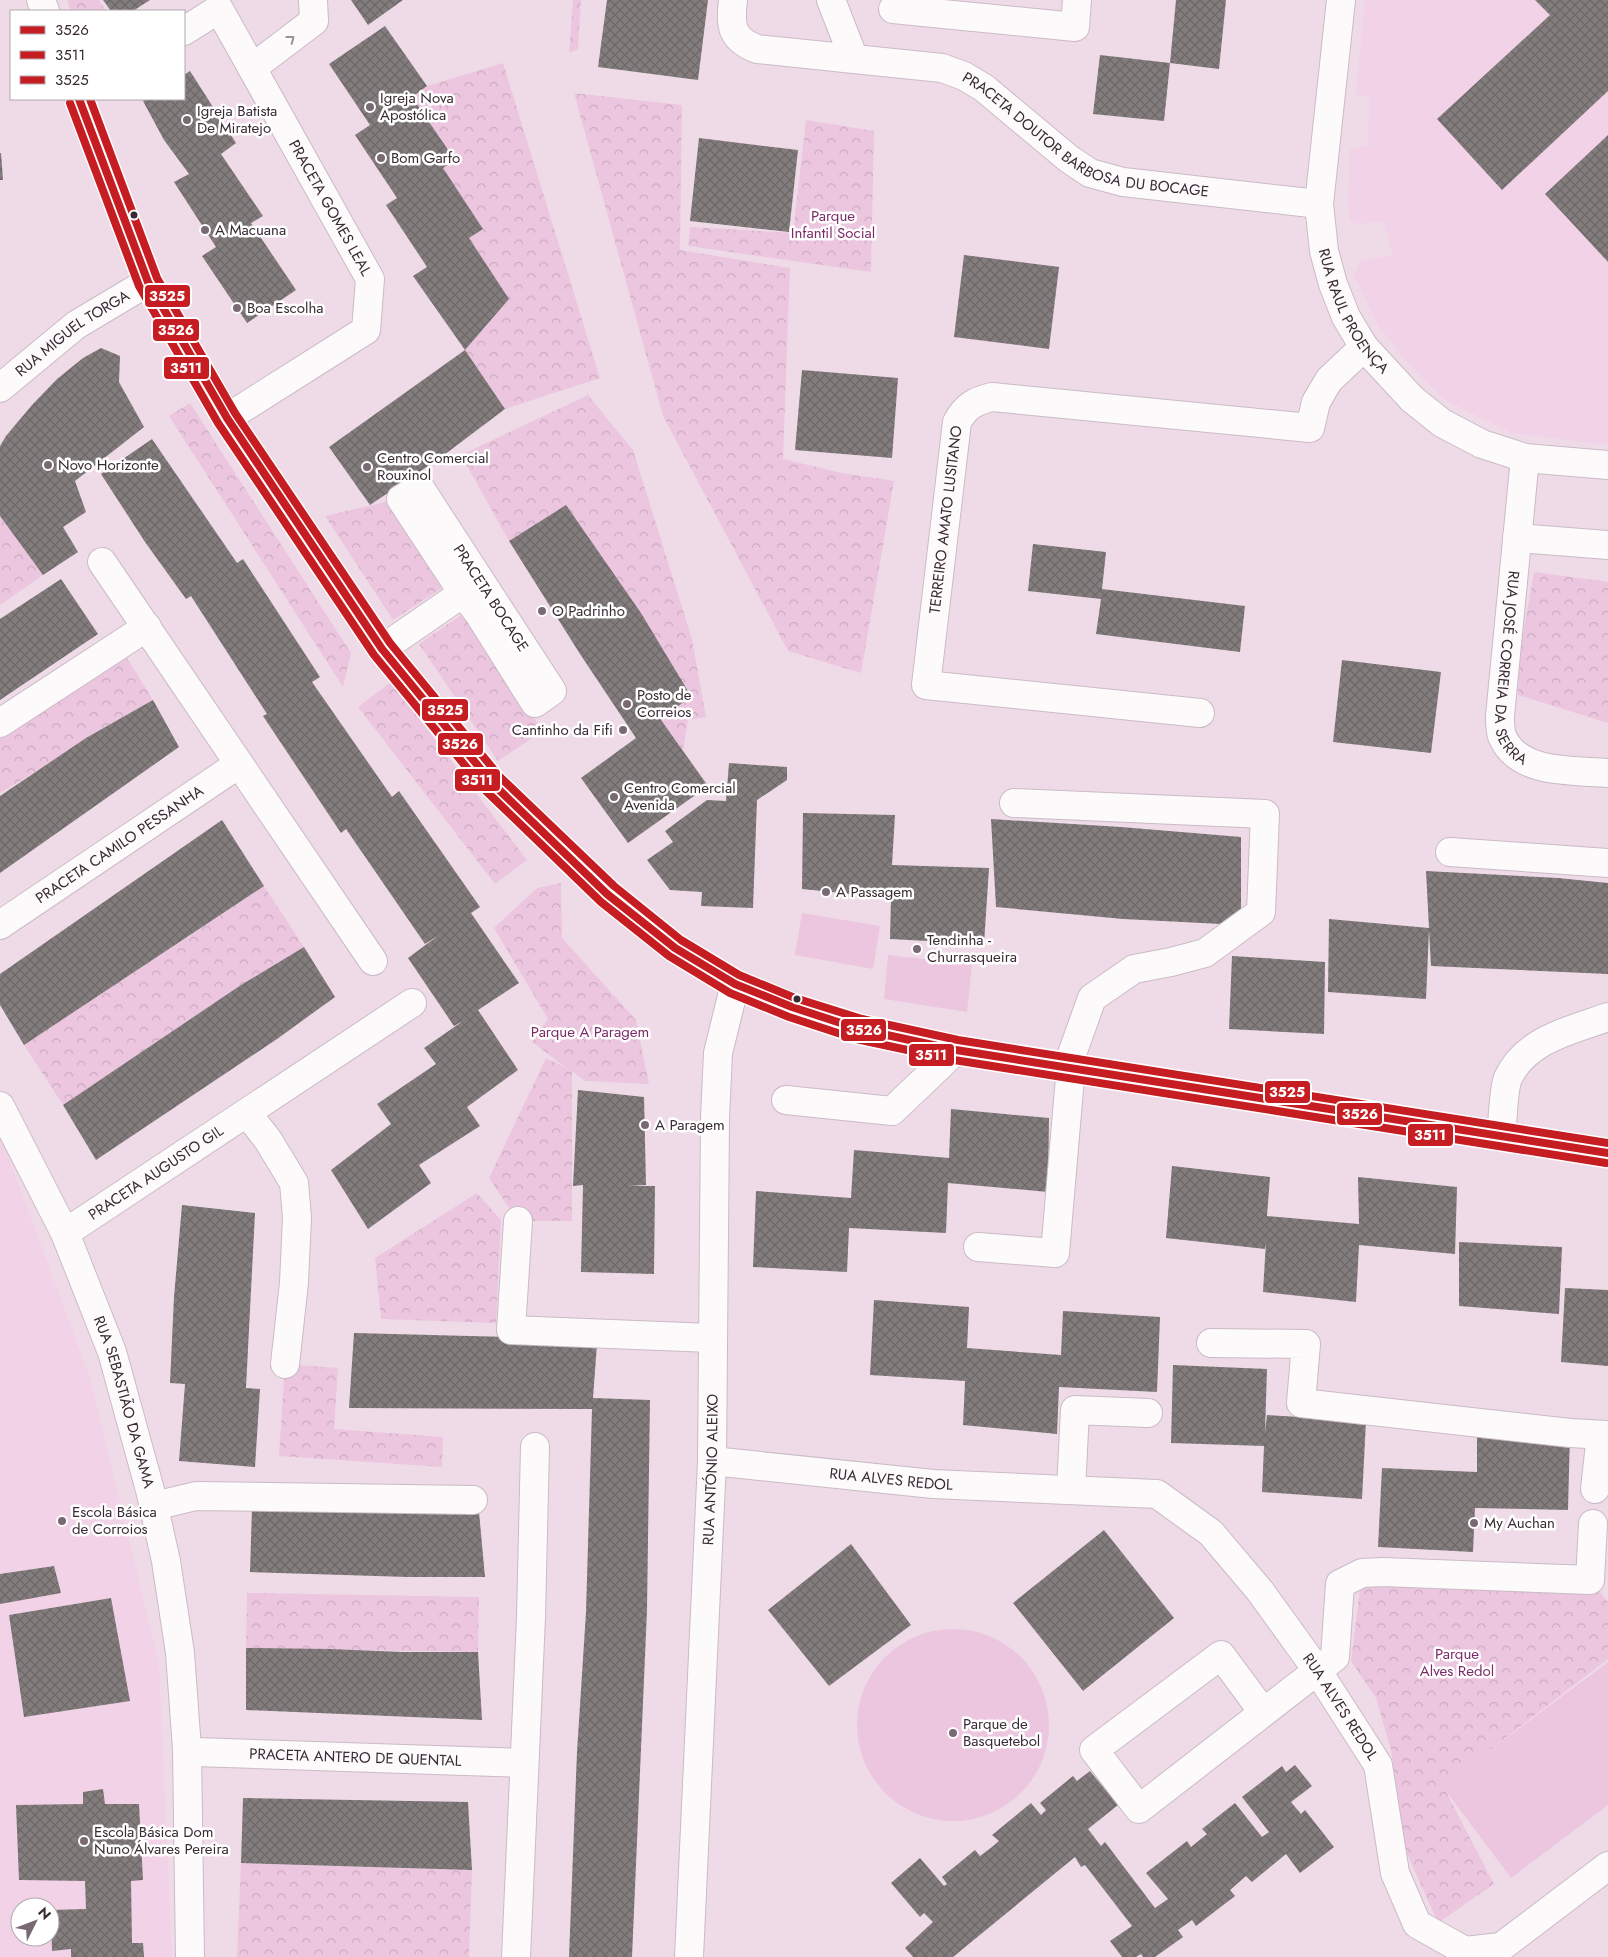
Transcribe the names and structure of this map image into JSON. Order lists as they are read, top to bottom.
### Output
{
  "streets": {
    "street": [
      "PRACETA DOUTOR BARBOSA DU BOCAGE",
      "PRACETA GOMES LEAL",
      "RUA RAUL PROENÇA",
      "RUA MIGUEL TORGA",
      "TERREIRO AMATO LUSITANO",
      "PRACETA BOCAGE",
      "RUA JOSÉ CORREIA DA SERRA",
      "PRACETA CAMILO PESSANHA",
      "PRACETA AUGUSTO GIL",
      "RUA SEBASTIÃO DA GAMA",
      "RUA ANTÓNIO ALEIXO",
      "RUA ALVES REDOL",
      "PRACETA ANTERO DE QUENTAL"
    ]
  },
  "crossings": [
    ["PRACETA DOUTOR BARBOSA DU BOCAGE", "RUA RAUL PROENÇA"],
    ["RUA RAUL PROENÇA", "TERREIRO AMATO LUSITANO"],
    ["RUA RAUL PROENÇA", "RUA JOSÉ CORREIA DA SERRA"],
    ["PRACETA AUGUSTO GIL", "RUA SEBASTIÃO DA GAMA"],
    ["RUA SEBASTIÃO DA GAMA", "PRACETA ANTERO DE QUENTAL"],
    ["RUA ANTÓNIO ALEIXO", "RUA ALVES REDOL"]
  ],
  "parks": ["Parque Infantil Social", "Parque A Paragem", "Parque Alves Redol"],
  "places": [
    "Igreja Nova Apostólica",
    "Igreja Batista De Miratejo",
    "Bom Garfo",
    "A Macuana",
    "Boa Escolha",
    "Novo Horizonte",
    "Centro Comercial Rouxinol",
    "O Padrinho",
    "Posto de Correios",
    "Cantinho da Fifi",
    "Centro Comercial Avenida",
    "A Passagem",
    "Tendinha - Churrasqueira",
    "A Paragem",
    "Escola Básica de Corroios",
    "My Auchan",
    "Parque de Basquetebol",
    "Escola Básica Dom Nuno Álvares Pereira"
  ],
  "lines": ["transit line 3526", "transit line 3525", "transit line 3511"],
  "legend": ["3526", "3511", "3525"],
  "north": "top right"
}
